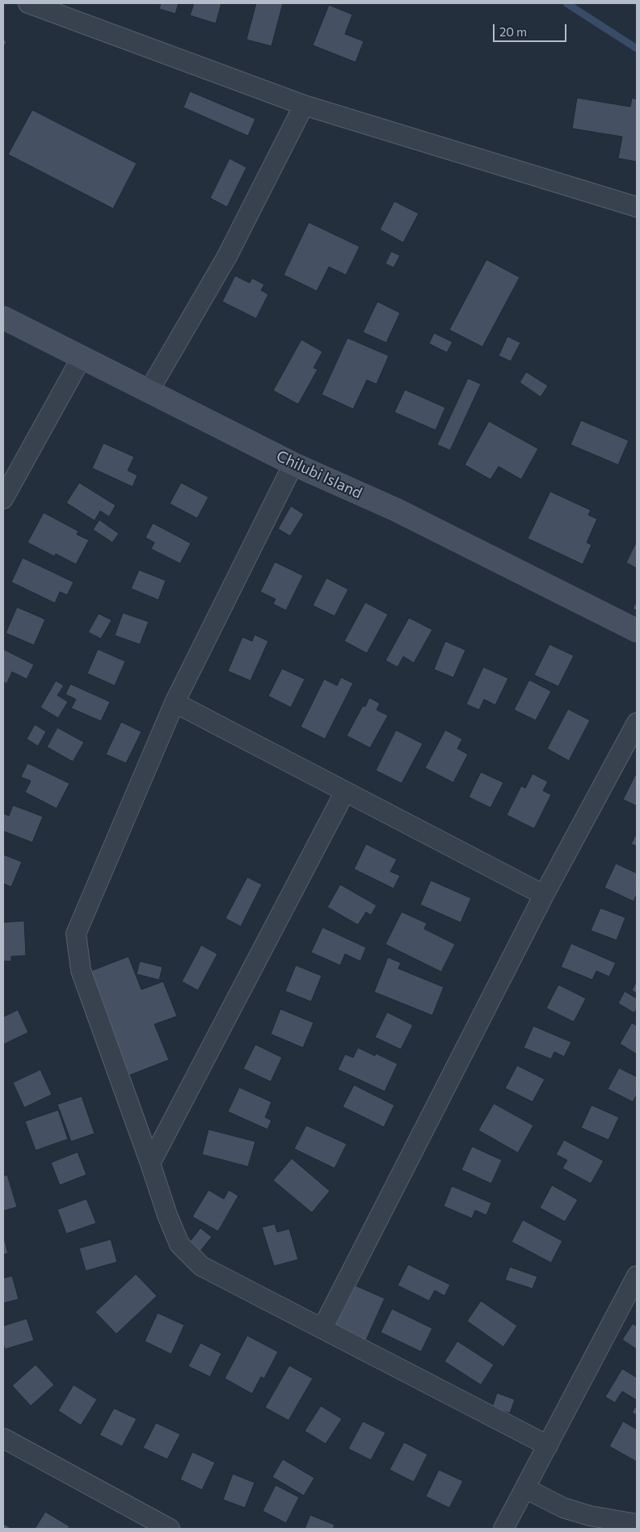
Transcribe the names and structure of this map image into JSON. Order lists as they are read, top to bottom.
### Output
{
  "streets": {
    "street": ["Chilubi Island"]
  },
  "scale_bar": "20 m"
}
